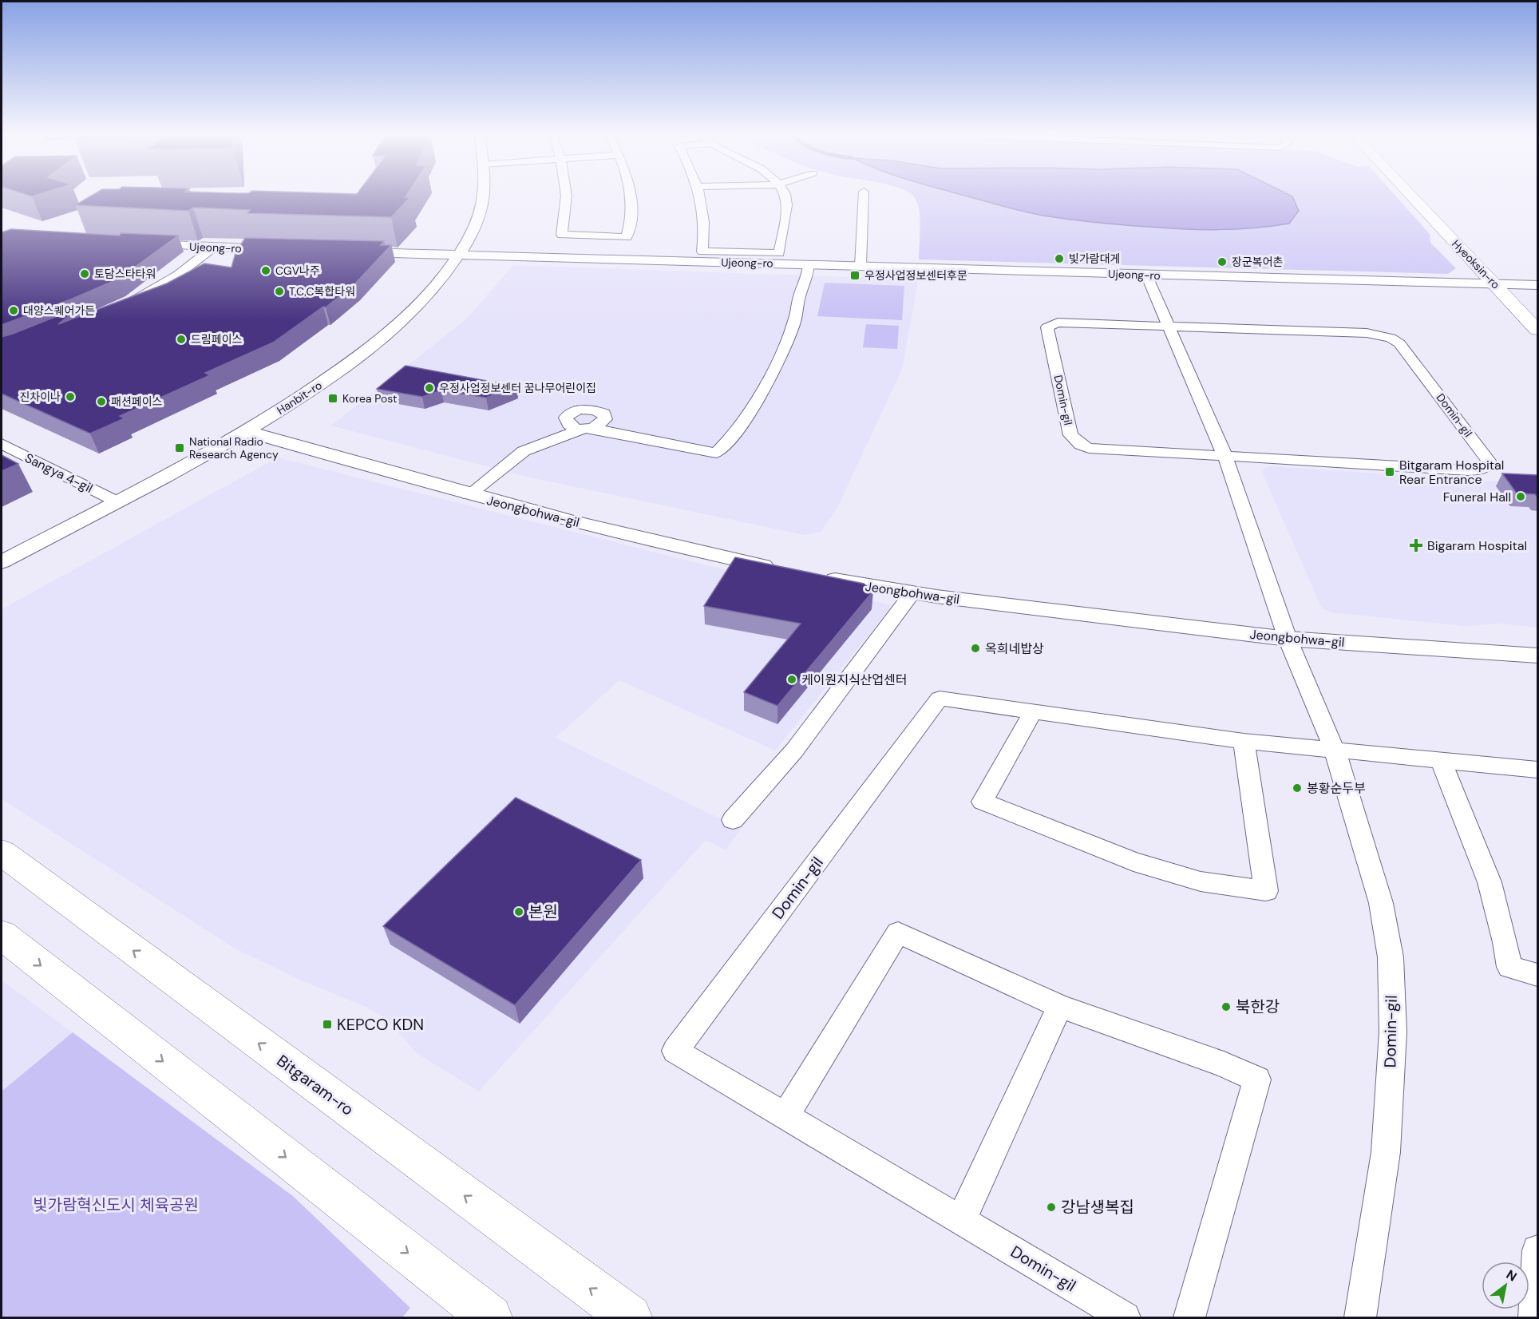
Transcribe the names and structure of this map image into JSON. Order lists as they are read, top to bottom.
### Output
{
  "streets": {
    "main road": ["Hyeoksin-ro", "Bitgaram-ro"],
    "street": [
      "Ujeong-ro",
      "Hanbit-ro",
      "Domin-gil",
      "Sangya 4-gil",
      "Jeongbohwa-gil"
    ]
  },
  "crossings": [
    ["Ujeong-ro", "Hyeoksin-ro"],
    ["Ujeong-ro", "Hanbit-ro"],
    ["Ujeong-ro", "Domin-gil"],
    ["Hanbit-ro", "Sangya 4-gil"],
    ["Hanbit-ro", "Jeongbohwa-gil"],
    ["Domin-gil", "Jeongbohwa-gil"]
  ],
  "parks": ["빛가람혁신도시 체육공원"],
  "places": {
    "other": [
      "빛가람대게",
      "장군복어촌",
      "CGV나주",
      "토담스타타워",
      "T.C.C복합타워",
      "대양스퀘어가든",
      "드림페이스",
      "우정사업정보센터 꿈나무어린이집",
      "진차이나",
      "패션페이스",
      "Funeral Hall",
      "옥희네밥상",
      "케이원지식산업센터",
      "봉황순두부",
      "본원",
      "북한강",
      "강남생복집"
    ],
    "transit": [
      "우정사업정보센터후문",
      "Korea Post",
      "National Radio Research Agency",
      "Bitgaram Hospital Rear Entrance",
      "KEPCO KDN"
    ],
    "health": ["Bigaram Hospital"]
  },
  "north": "top right"
}
